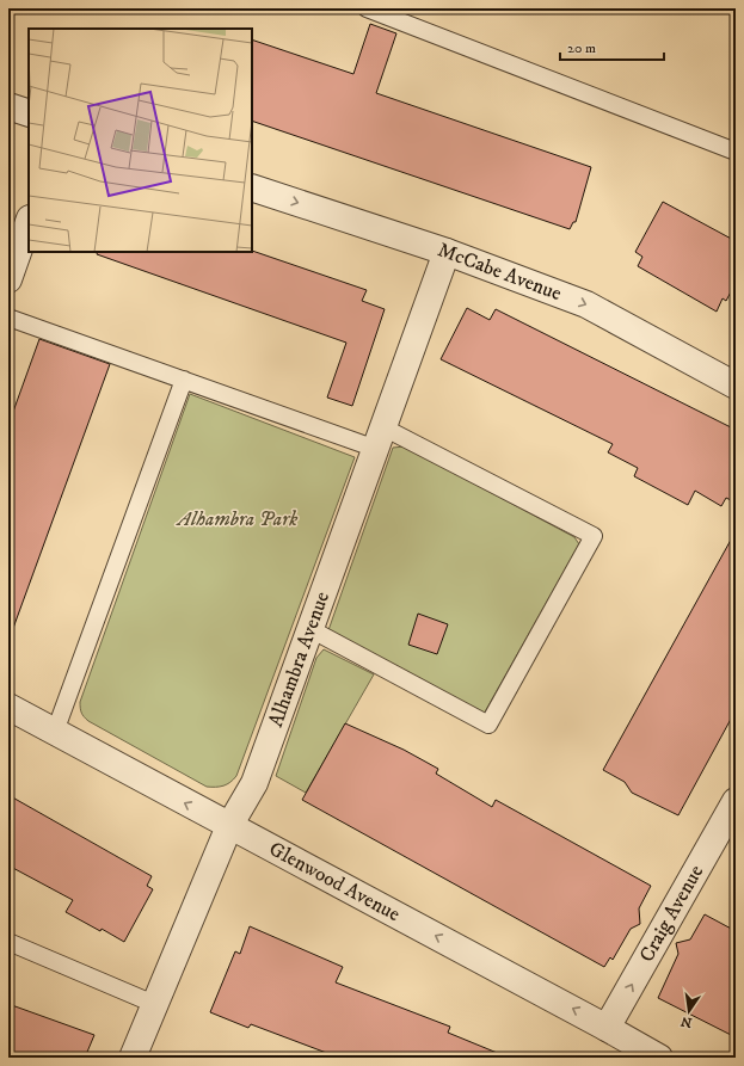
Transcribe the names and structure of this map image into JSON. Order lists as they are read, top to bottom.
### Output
{
  "streets": {
    "street": [
      "McCabe Avenue",
      "Alhambra Avenue",
      "Glenwood Avenue",
      "Craig Avenue"
    ]
  },
  "crossings": [
    ["McCabe Avenue", "Alhambra Avenue"],
    ["Alhambra Avenue", "Glenwood Avenue"],
    ["Glenwood Avenue", "Craig Avenue"]
  ],
  "one_way": ["McCabe Avenue", "Glenwood Avenue", "Craig Avenue"],
  "parks": ["Alhambra Park"],
  "scale_bar": "20 m",
  "north": "bottom"
}
